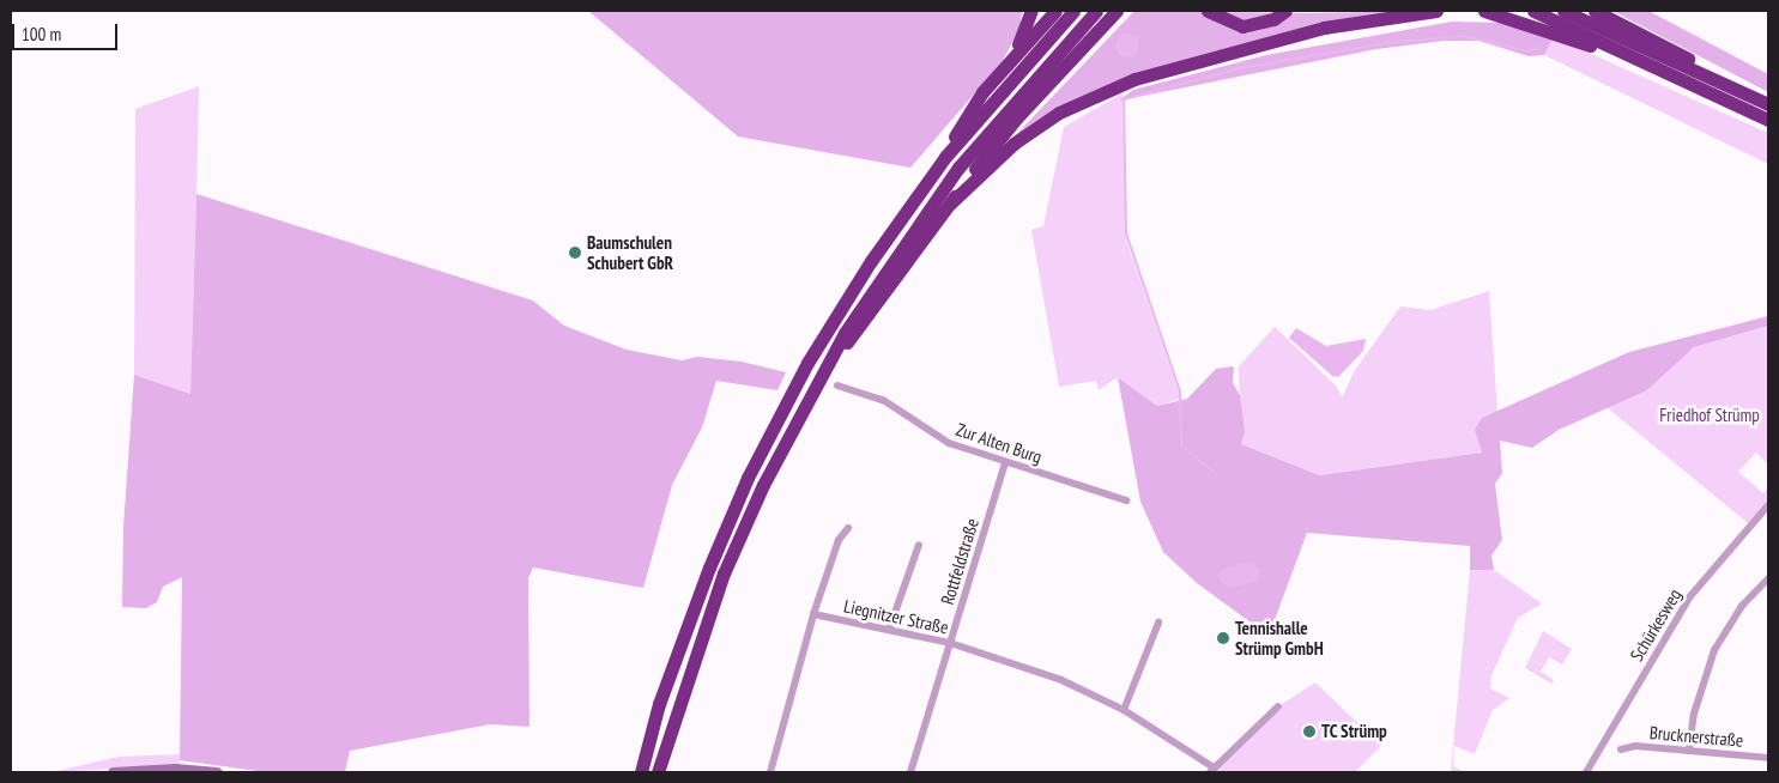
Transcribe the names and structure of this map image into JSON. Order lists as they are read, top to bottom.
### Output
{
  "streets": {
    "street": [
      "Zur Alten Burg",
      "Rottfeldstraße",
      "Liegnitzer Straße",
      "Schürkesweg",
      "Brucknerstraße"
    ]
  },
  "crossings": [
    ["Zur Alten Burg", "Rottfeldstraße"],
    ["Rottfeldstraße", "Liegnitzer Straße"]
  ],
  "parks": ["Friedhof Strümp"],
  "places": ["Baumschulen Schubert GbR", "Tennishalle Strümp GmbH", "TC Strümp"],
  "scale_bar": "100 m"
}
